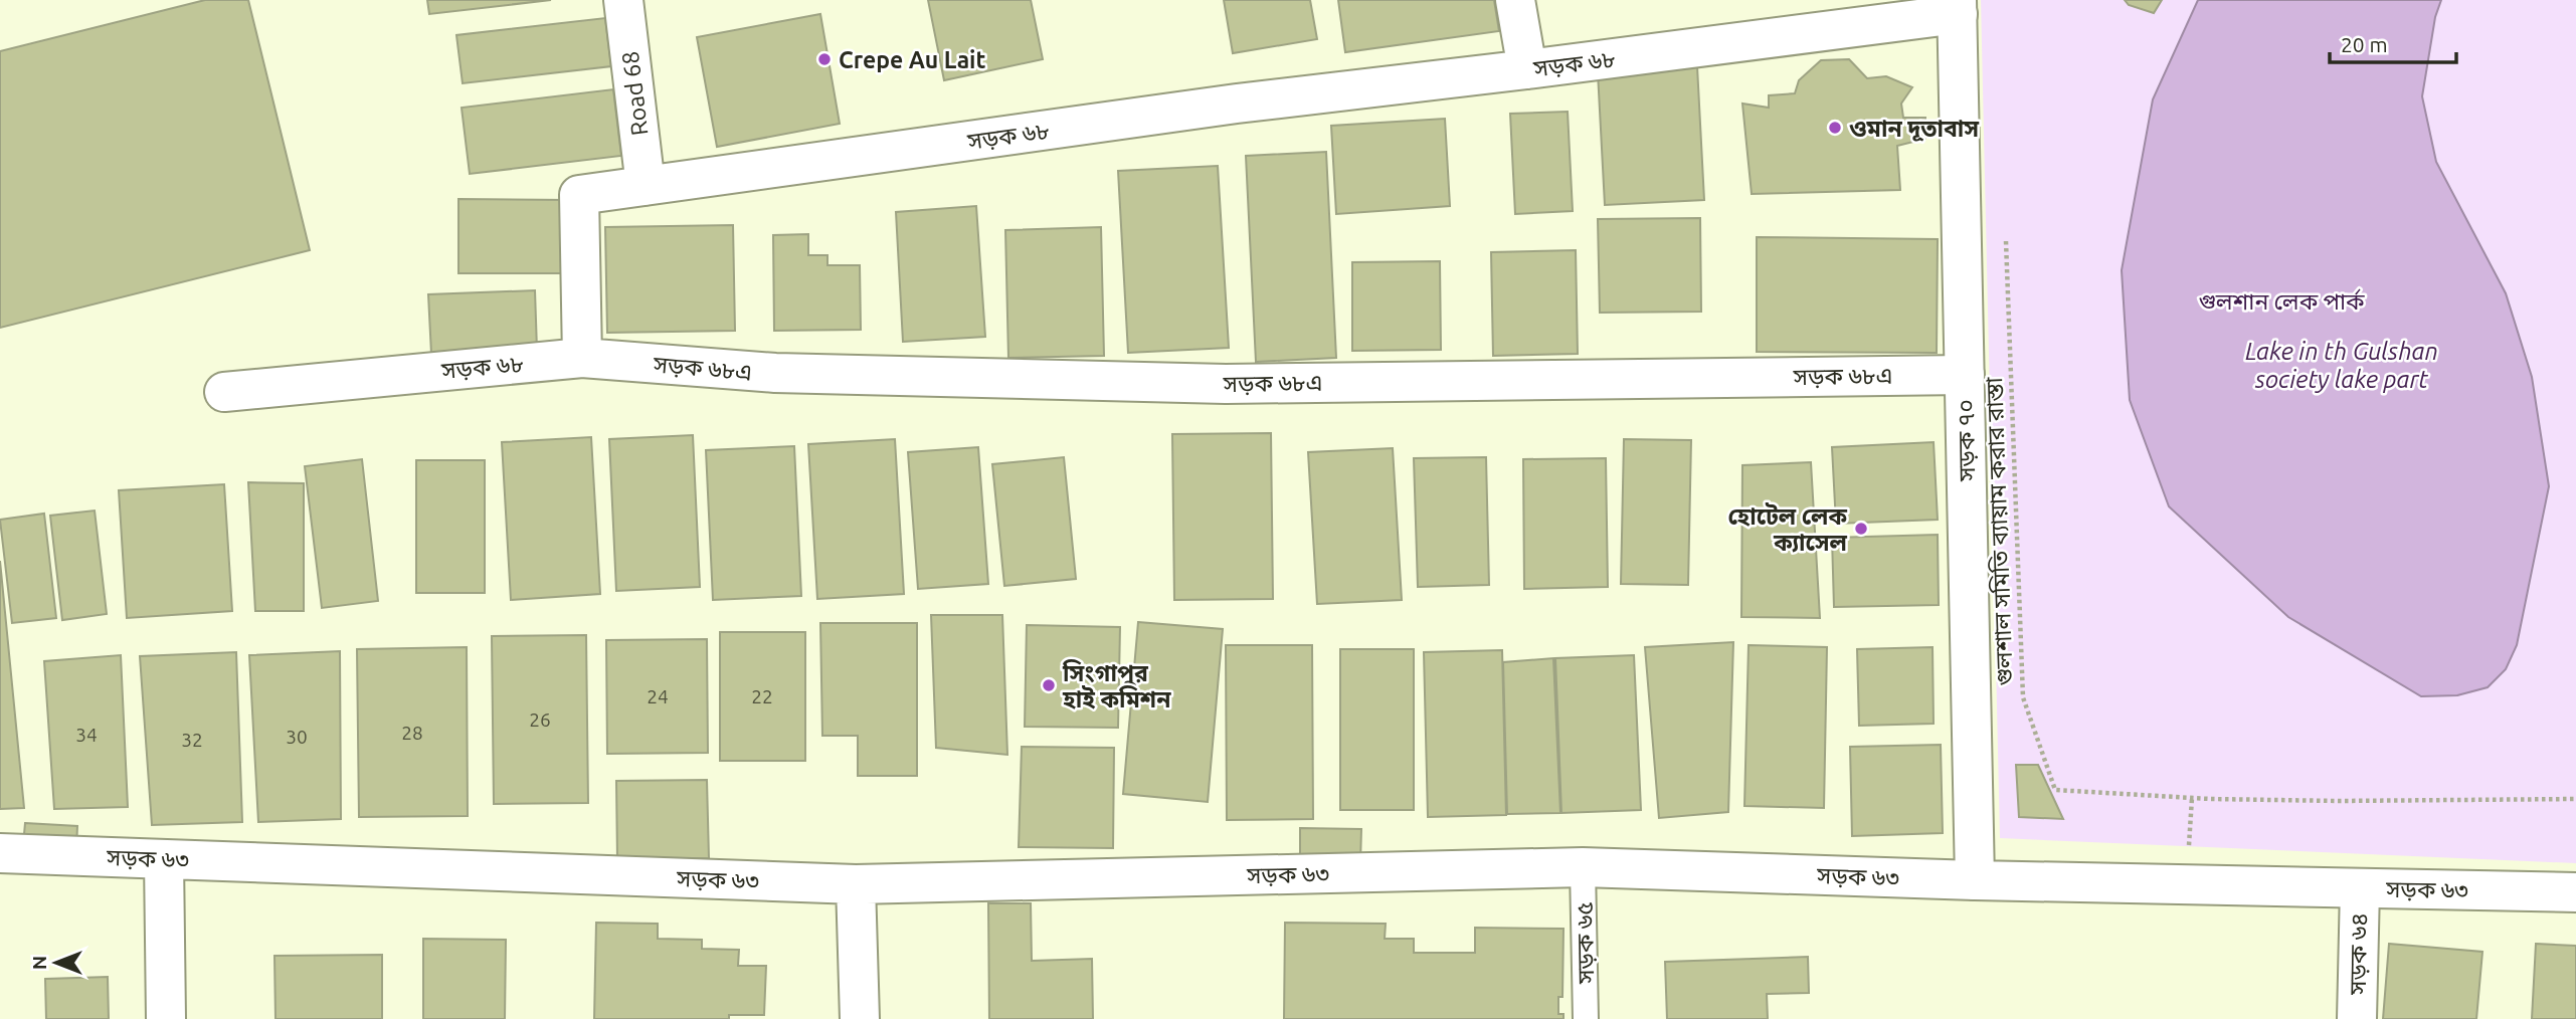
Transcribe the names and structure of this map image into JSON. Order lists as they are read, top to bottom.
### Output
{
  "streets": {
    "street": [
      "সড়ক ৬৮",
      "Road 68",
      "সড়ক ৬৮এ",
      "সড়ক ৭০",
      "সড়ক ৬৩",
      "সড়ক ৬৪"
    ],
    "lane": ["সড়ক ৬৫"],
    "path": ["গুলশাল সমিতি ব্যায়াম করার রাস্তা"]
  },
  "crossings": [
    ["সড়ক ৬৮", "Road 68"],
    ["সড়ক ৬৮", "সড়ক ৬৮এ"],
    ["সড়ক ৬৮", "সড়ক ৭০"],
    ["সড়ক ৬৮এ", "সড়ক ৭০"],
    ["সড়ক ৭০", "সড়ক ৬৩"],
    ["সড়ক ৬৩", "সড়ক ৬৫"],
    ["সড়ক ৬৩", "সড়ক ৬৪"]
  ],
  "water": ["Lake in th Gulshan society lake part"],
  "parks": ["গুলশান লেক পার্ক"],
  "places": [
    "Crepe Au Lait",
    "ওমান দূতাবাস",
    "হোটেল লেক ক্যাসেল",
    "সিংগাপুর হাই কমিশন"
  ],
  "house_numbers": [
    "24",
    "22",
    "26",
    "28",
    "34",
    "30",
    "32"
  ],
  "scale_bar": "20 m",
  "north": "left"
}
